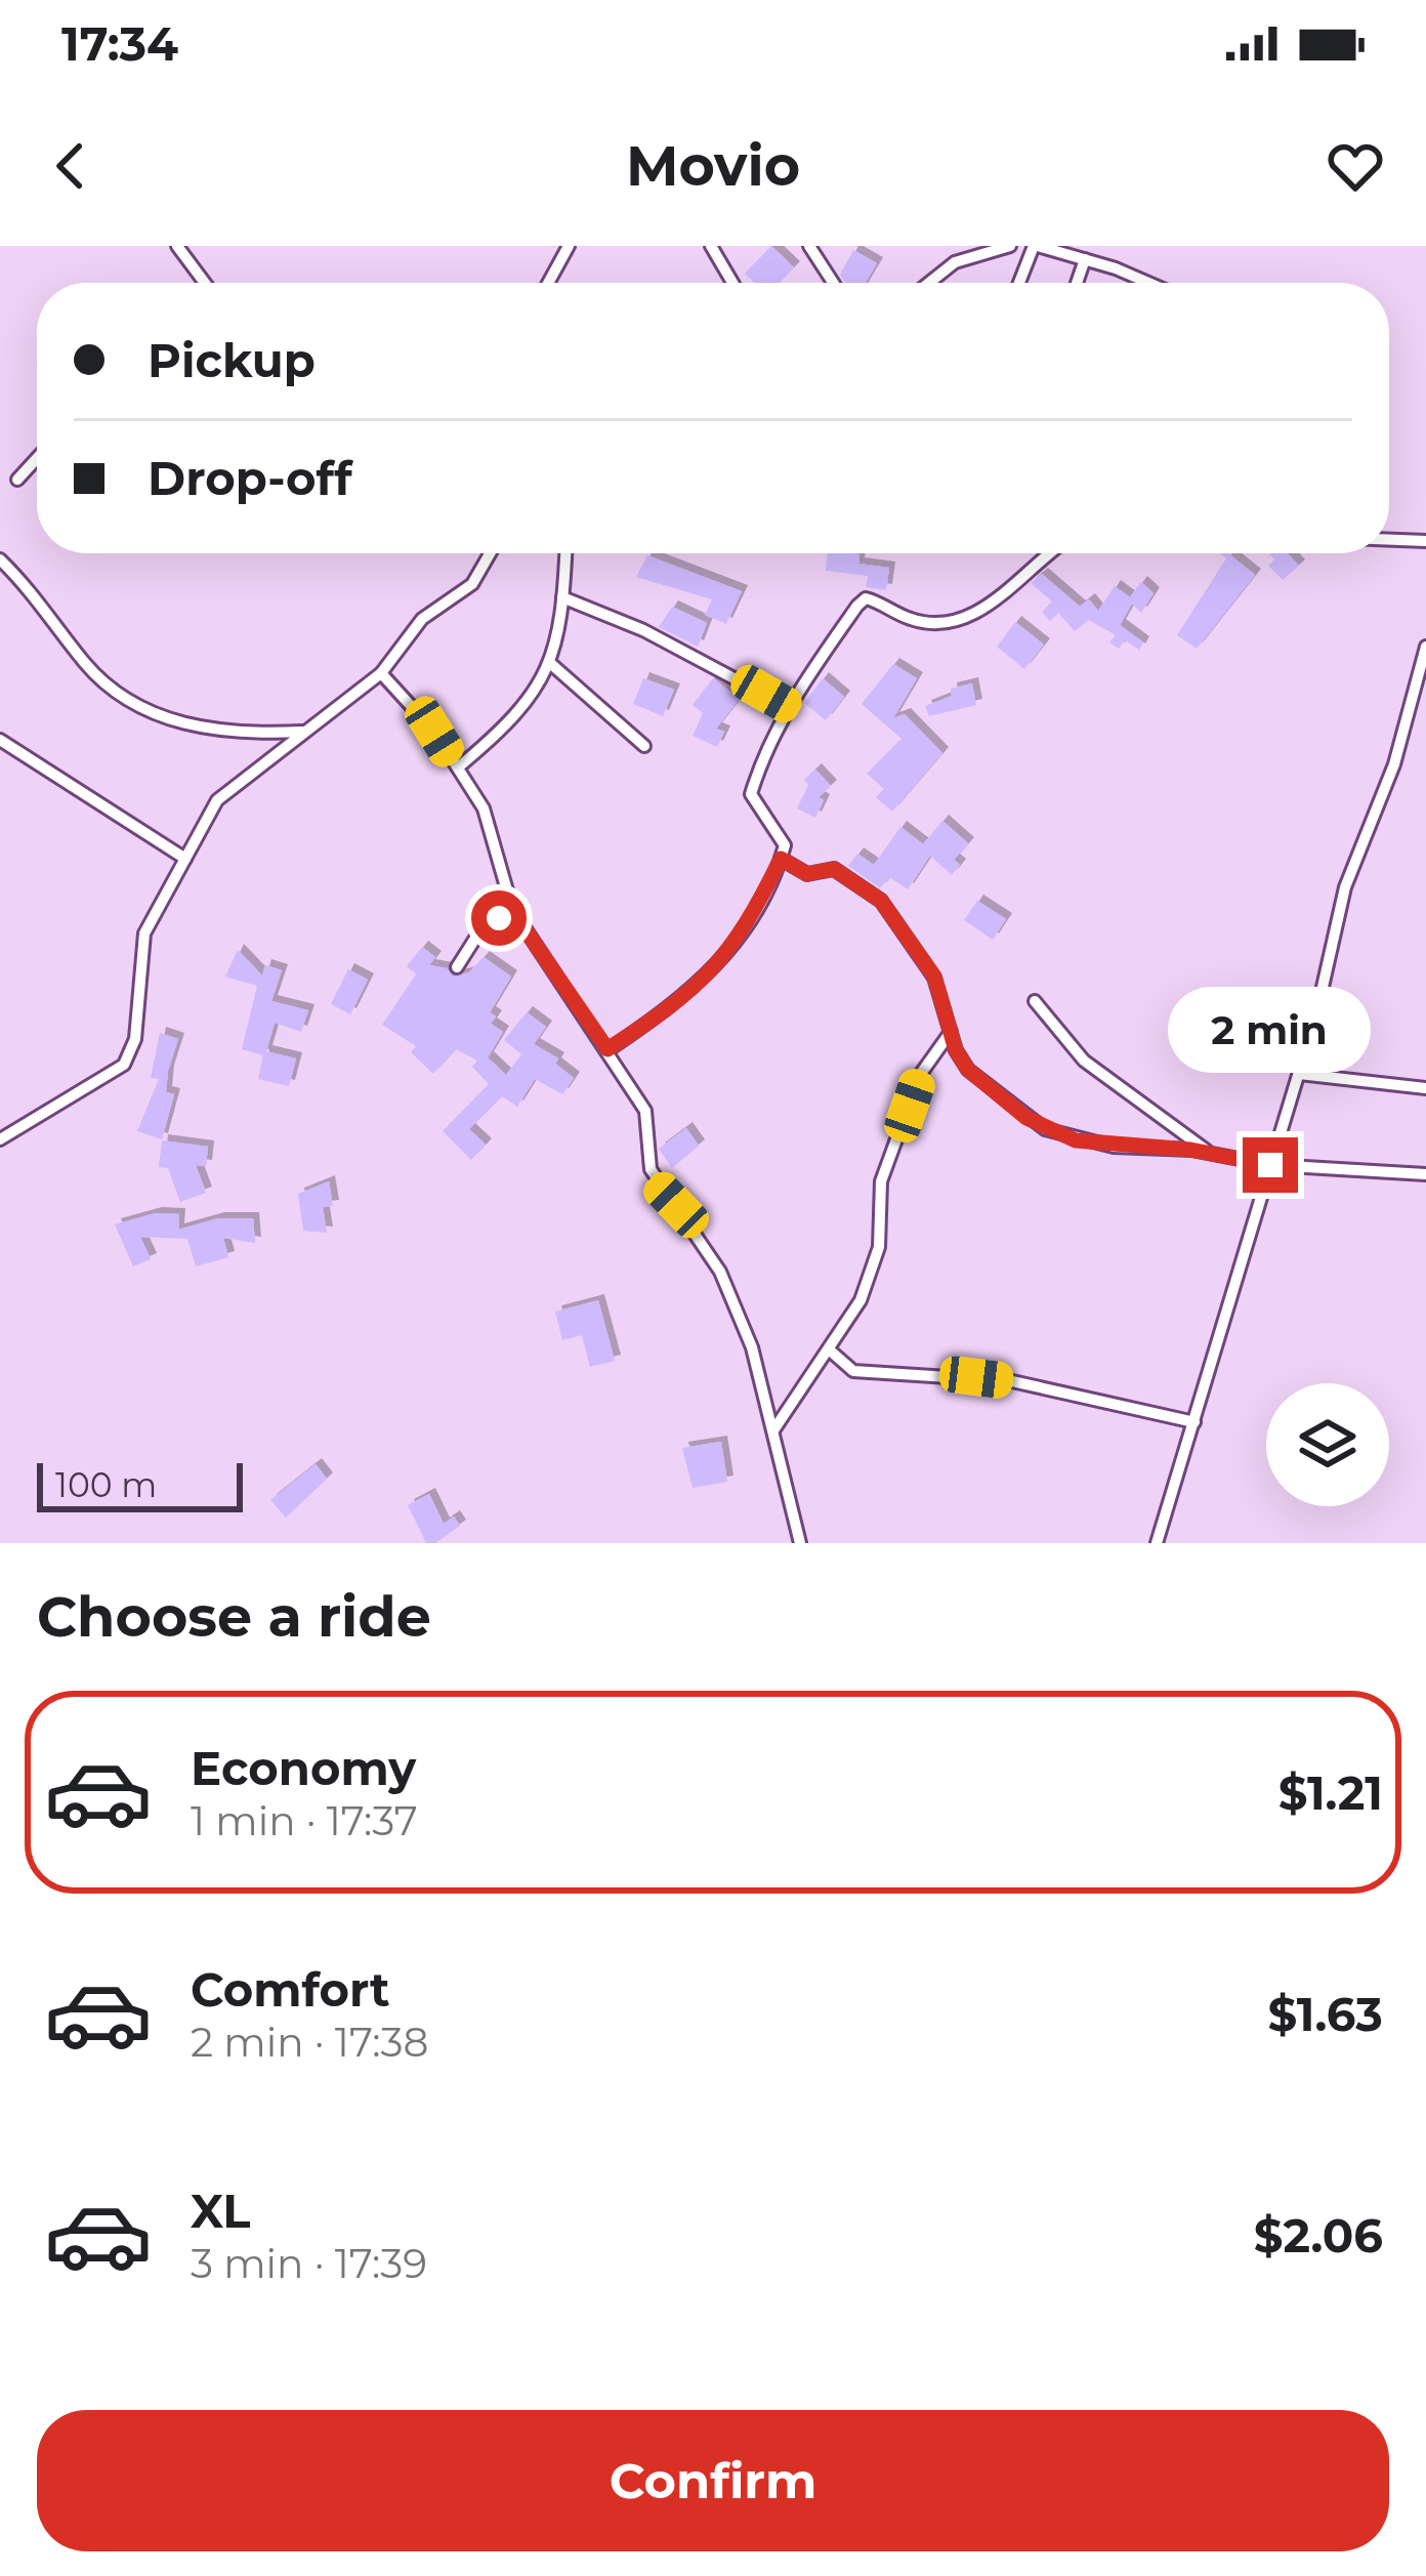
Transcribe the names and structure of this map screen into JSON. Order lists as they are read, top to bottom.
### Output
{
  "scale_bar": "100 m",
  "page": {
    "status": "17:34",
    "header": "Movio",
    "banner": ["Pickup", "Drop-off"],
    "bubble": "2 min",
    "scale": "100 m",
    "heading": "Choose a ride",
    "list": [
      {
        "name": "Economy",
        "note": "1 min · 17:37",
        "value": "$1.21"
      },
      {
        "name": "Comfort",
        "note": "2 min · 17:38",
        "value": "$1.63"
      },
      {
        "name": "XL",
        "note": "3 min · 17:39",
        "value": "$2.06"
      }
    ],
    "buttons": "Confirm"
  }
}
